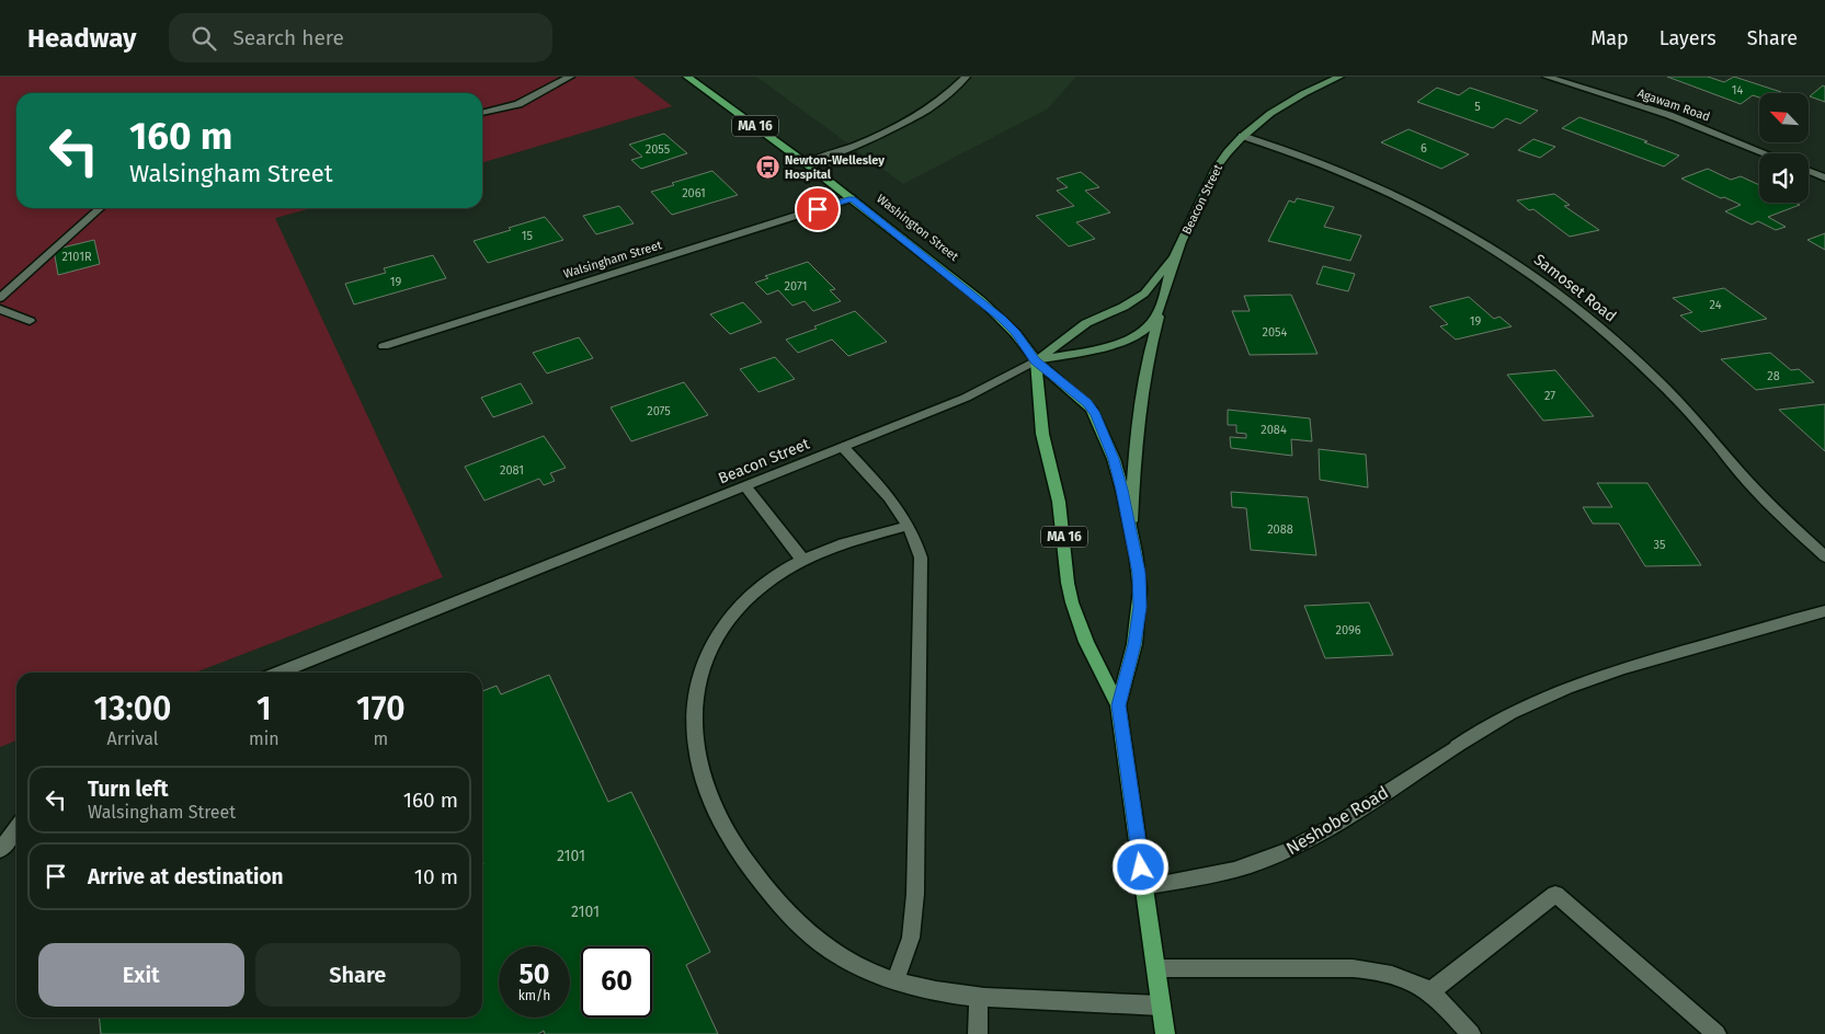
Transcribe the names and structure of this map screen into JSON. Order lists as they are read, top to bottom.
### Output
{
  "streets": {
    "main road": ["MA 16", "Beacon Street", "Washington Street"],
    "street": [
      "Agawam Road",
      "Walsingham Street",
      "Samoset Road",
      "Neshobe Road"
    ]
  },
  "crossings": [
    ["Beacon Street", "Washington Street"],
    ["Beacon Street", "Samoset Road"],
    ["Washington Street", "Walsingham Street"],
    ["Washington Street", "Neshobe Road"]
  ],
  "places": {
    "bus stop": ["Newton-Wellesley Hospital"]
  },
  "house_numbers": [
    "14",
    "5",
    "6",
    "2055",
    "2061",
    "15",
    "2101R",
    "19",
    "2071",
    "24",
    "19",
    "2054",
    "28",
    "27",
    "2075",
    "2084",
    "2081",
    "2088",
    "35",
    "2096",
    "2101",
    "2101"
  ],
  "north": "top left",
  "page": {
    "header": "Headway",
    "search": "Search here",
    "nav": ["Map", "Layers", "Share"],
    "turn": ["160 m", "Walsingham Street"],
    "eta": [
      "13:00",
      "Arrival",
      "1",
      "min",
      "170",
      "m"
    ],
    "list": [
      {
        "name": "Turn left",
        "note": "Walsingham Street",
        "value": "160 m"
      },
      {
        "name": "Arrive at destination",
        "value": "10 m"
      }
    ],
    "buttons": ["Exit", "Share"],
    "speed": "50 km/h",
    "limit": "60"
  }
}
